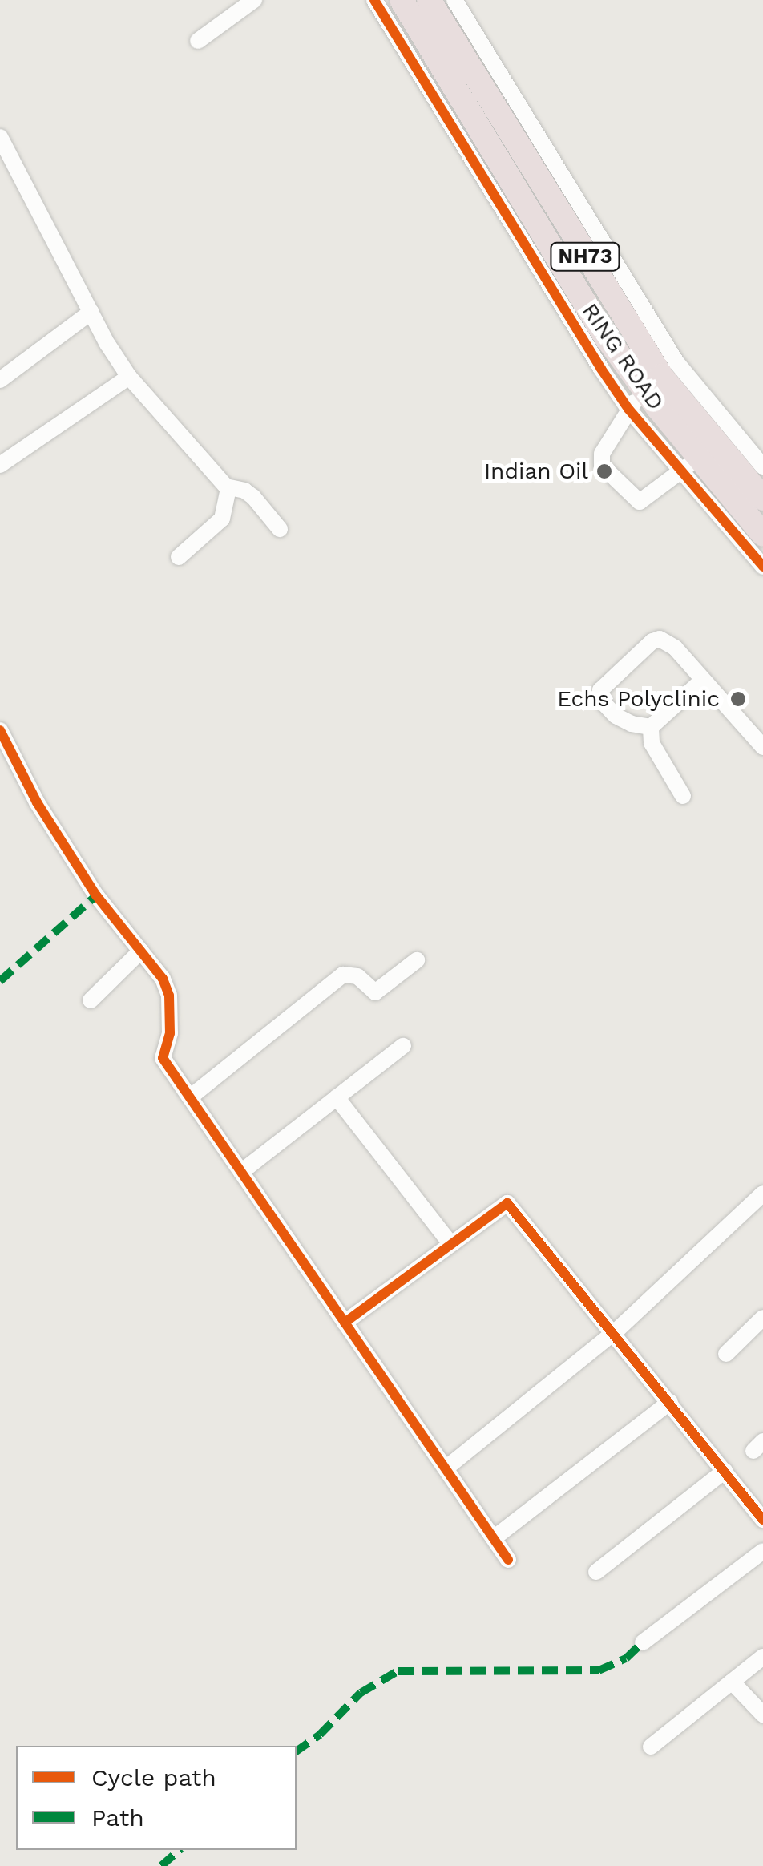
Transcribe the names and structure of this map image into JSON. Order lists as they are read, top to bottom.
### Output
{
  "streets": {
    "highway": ["NH73", "RING ROAD"]
  },
  "places": ["Indian Oil", "Echs Polyclinic"],
  "legend": ["Cycle path", "Path"]
}
